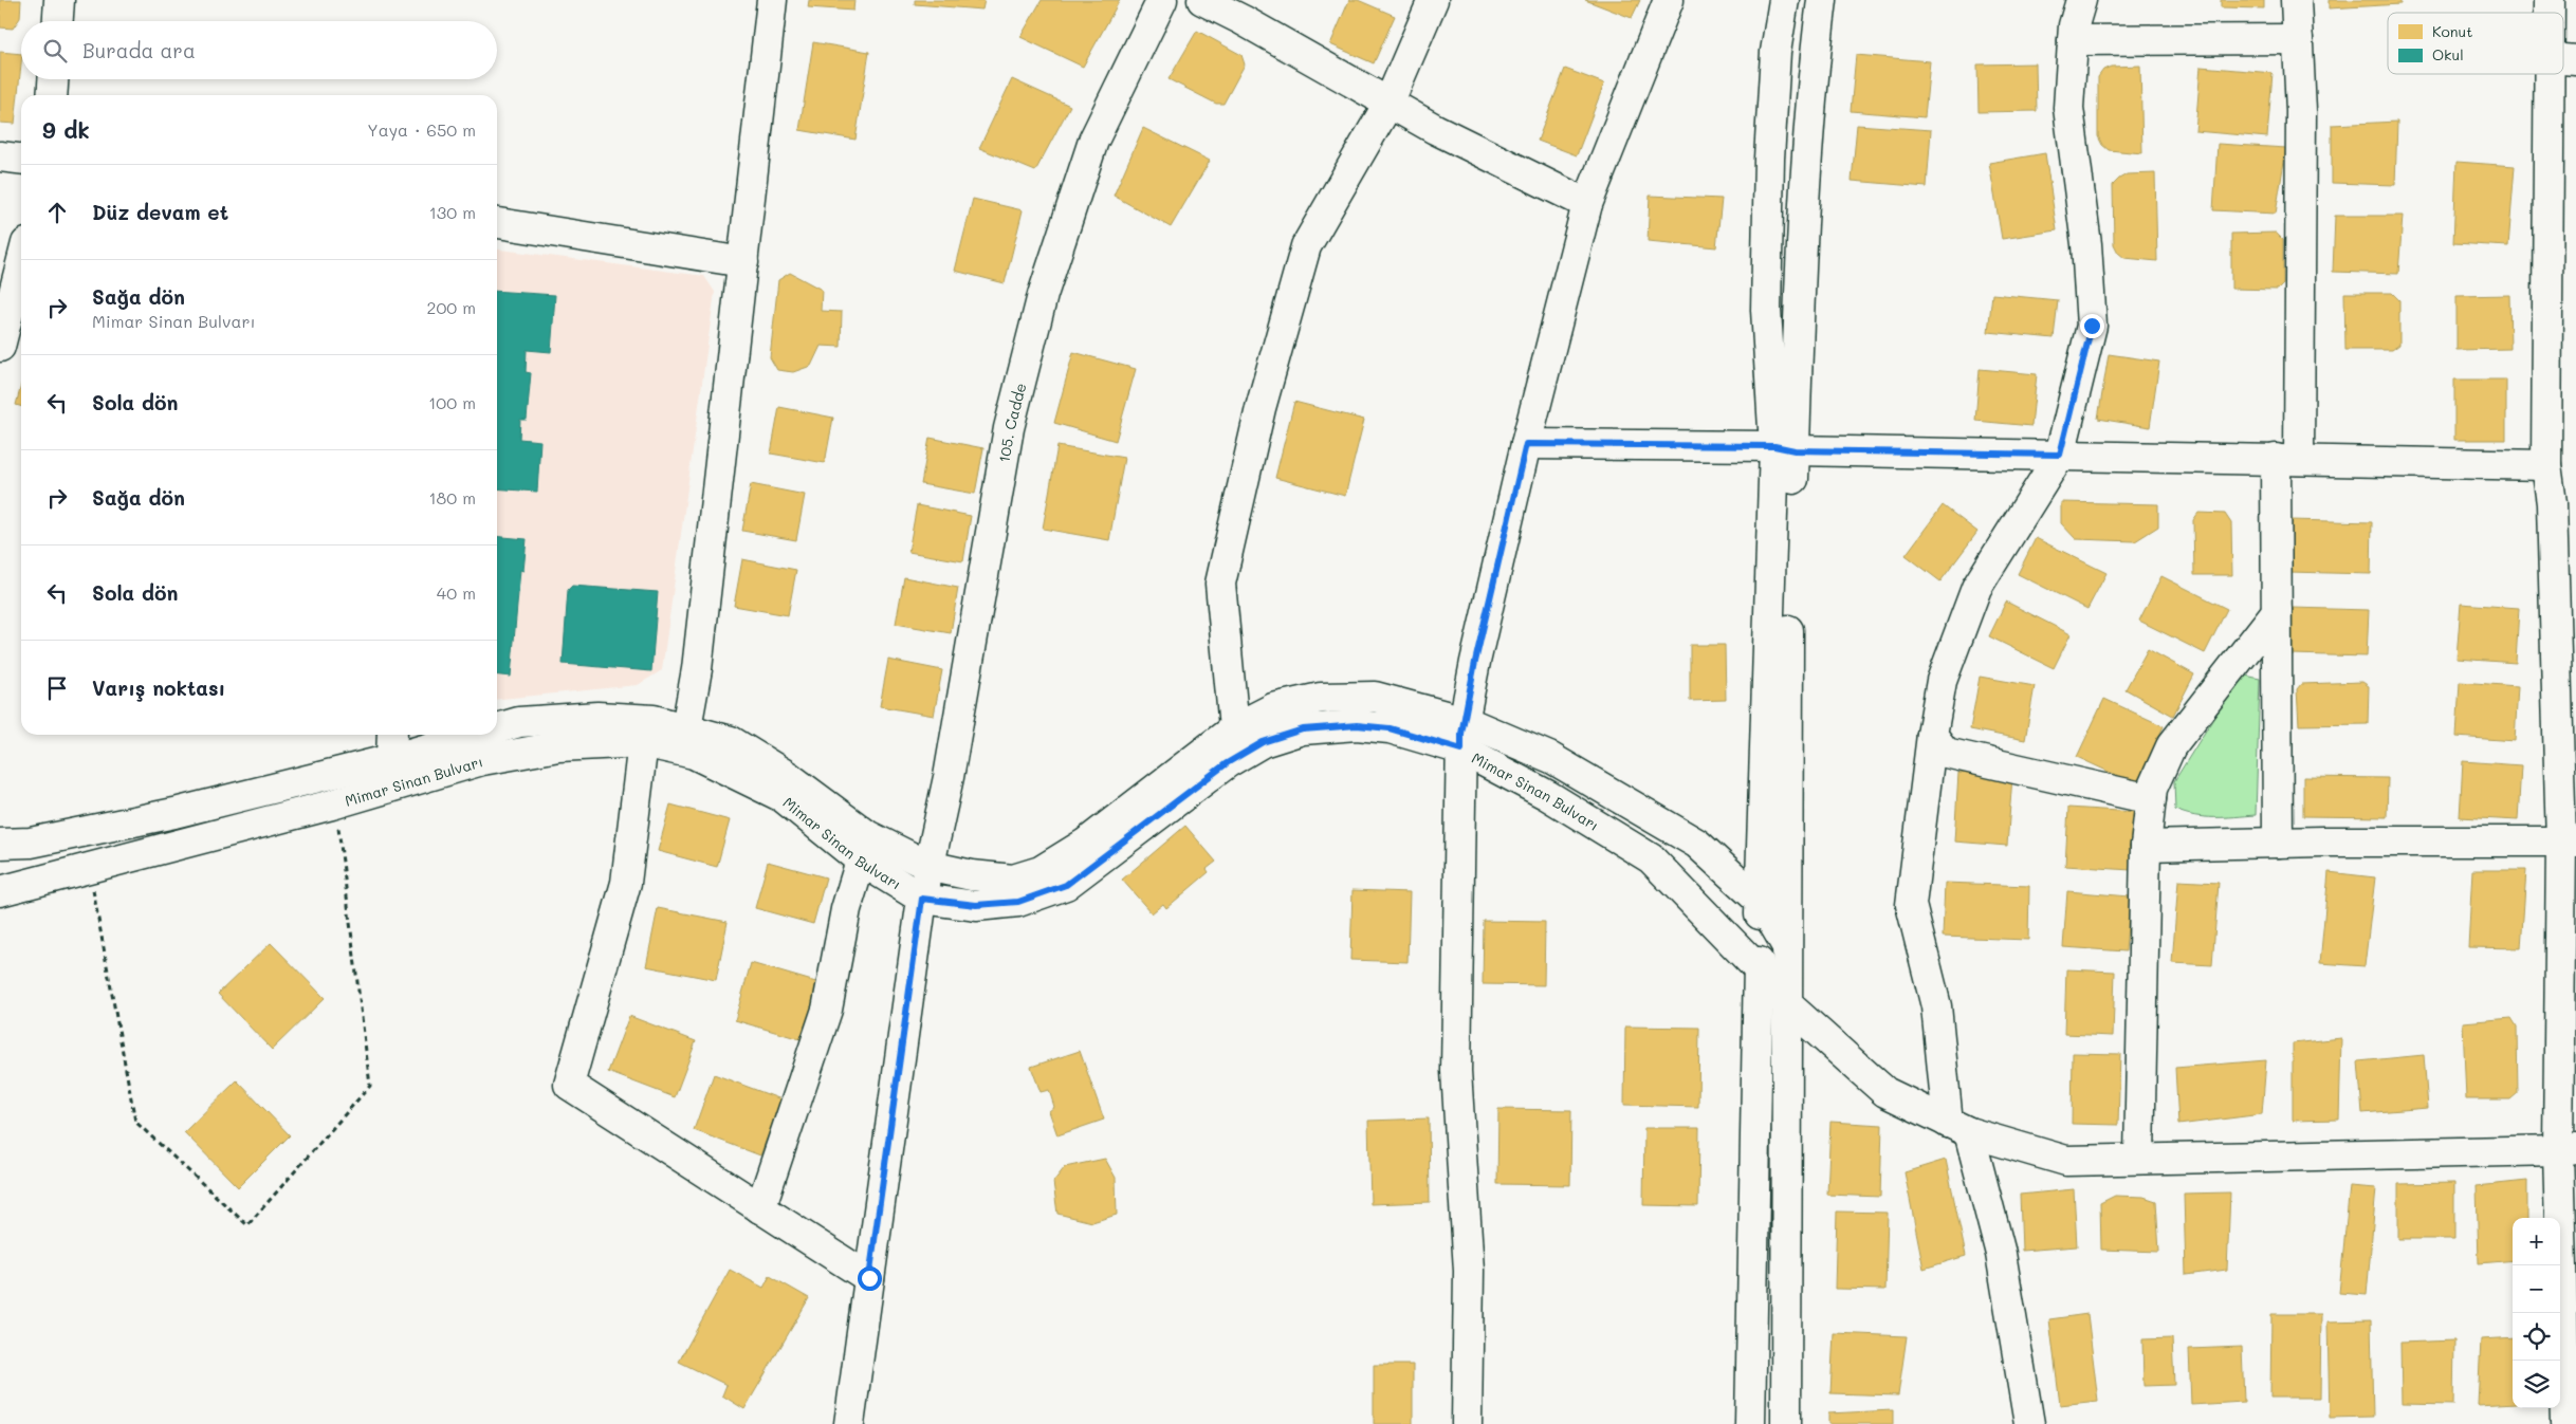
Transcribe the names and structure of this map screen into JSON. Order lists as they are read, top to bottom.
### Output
{
  "streets": {
    "street": ["105. Cadde", "Mimar Sinan Bulvarı"]
  },
  "crossings": [
    ["105. Cadde", "Mimar Sinan Bulvarı"]
  ],
  "legend": ["Konut", "Okul"],
  "page": {
    "search": "Burada ara",
    "heading": ["9 dk", "Yaya · 650 m"],
    "list": [
      ["Düz devam et", "130 m"],
      ["Sağa dön", "Mimar Sinan Bulvarı", "200 m"],
      ["Sola dön", "100 m"],
      ["Sağa dön", "180 m"],
      ["Sola dön", "40 m"],
      "Varış noktası"
    ],
    "map_buttons": ["+", "−"]
  }
}
